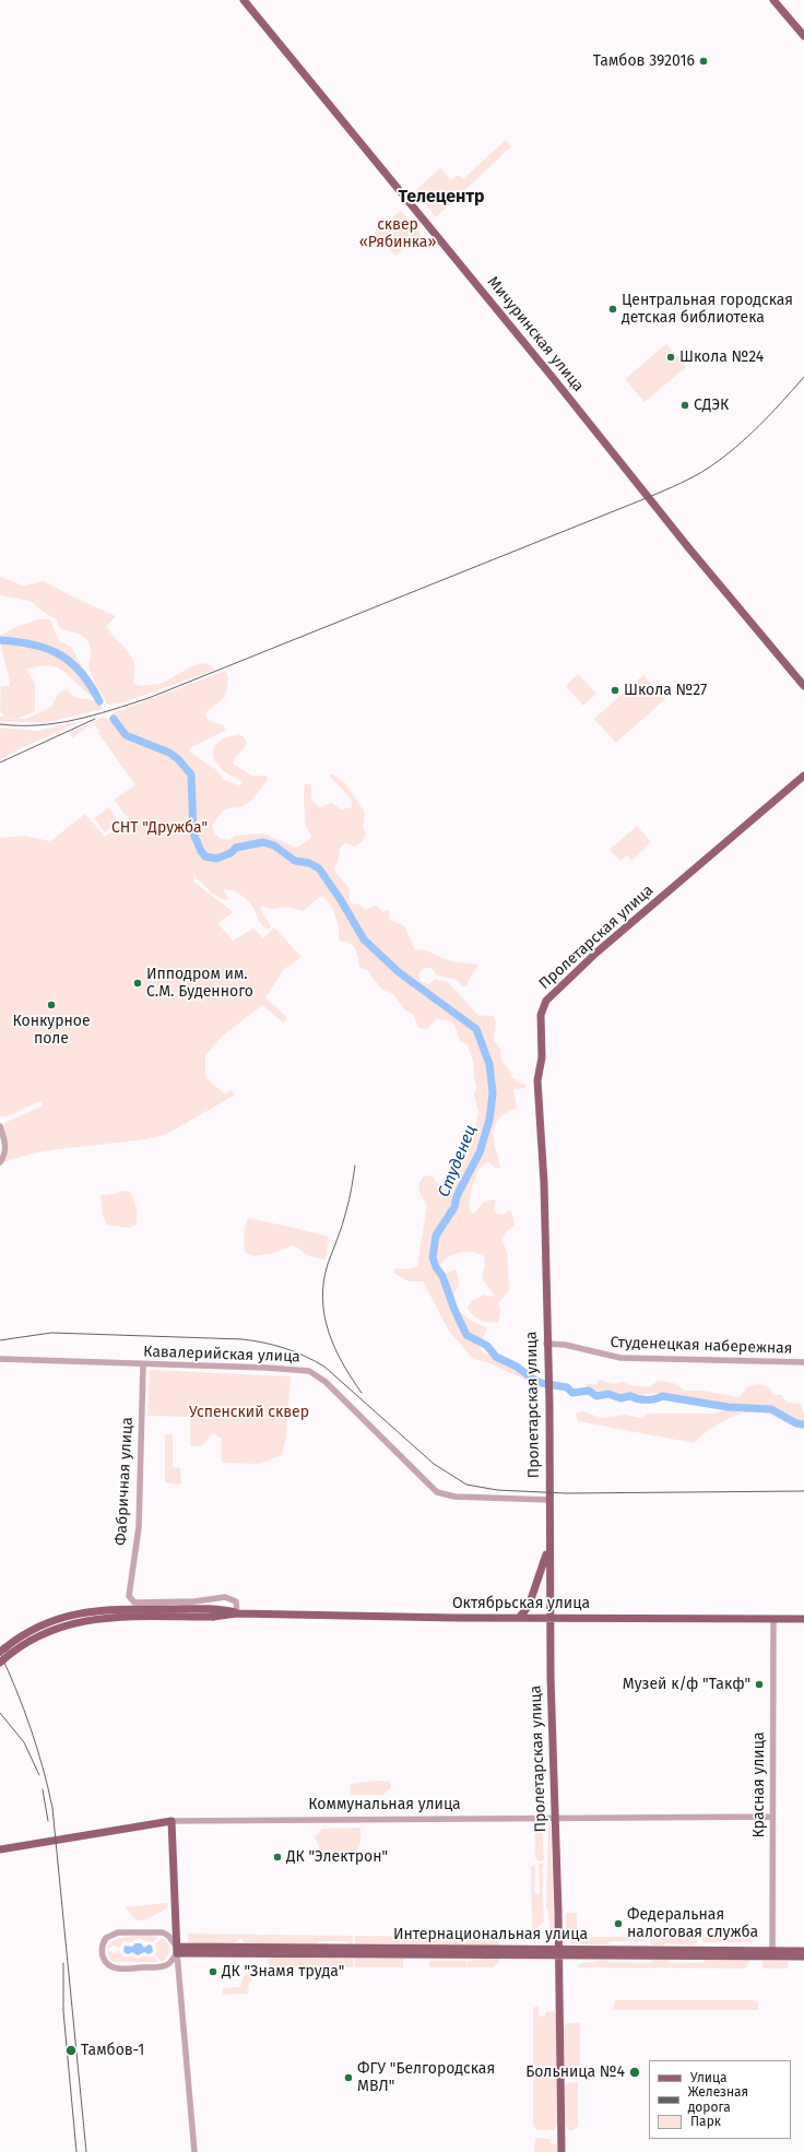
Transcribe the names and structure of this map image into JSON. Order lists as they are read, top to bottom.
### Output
{
  "streets": {
    "main road": [
      "Мичуринская улица",
      "Пролетарская улица",
      "Октябрьская улица",
      "Коммунальная улица",
      "Интернациональная улица"
    ],
    "street": [
      "Студенецкая набережная",
      "Кавалерийская улица",
      "Фабричная улица",
      "Красная улица"
    ]
  },
  "crossings": [
    ["Пролетарская улица", "Студенецкая набережная"],
    ["Пролетарская улица", "Кавалерийская улица"],
    ["Пролетарская улица", "Октябрьская улица"],
    ["Пролетарская улица", "Коммунальная улица"],
    ["Пролетарская улица", "Интернациональная улица"],
    ["Кавалерийская улица", "Фабричная улица"],
    ["Фабричная улица", "Октябрьская улица"],
    ["Октябрьская улица", "Красная улица"],
    ["Красная улица", "Коммунальная улица"],
    ["Красная улица", "Интернациональная улица"]
  ],
  "districts": ["Телецентр"],
  "water": ["Студенец"],
  "parks": ["сквер «Рябинка»", "СНТ \"Дружба\"", "Успенский сквер"],
  "places": [
    "Тамбов 392016",
    "Центральная городская детская библиотека",
    "Школа №24",
    "СДЭК",
    "Школа №27",
    "Ипподром им. С.М. Буденного",
    "Конкурное поле",
    "Музей к/ф \"Такф\"",
    "ДК \"Электрон\"",
    "Федеральная налоговая служба",
    "ДК \"Знамя труда\"",
    "Тамбов-1",
    "Больница №4",
    "ФГУ \"Белгородская МВЛ\""
  ],
  "legend": ["Улица", "Железная дорога", "Парк"]
}
